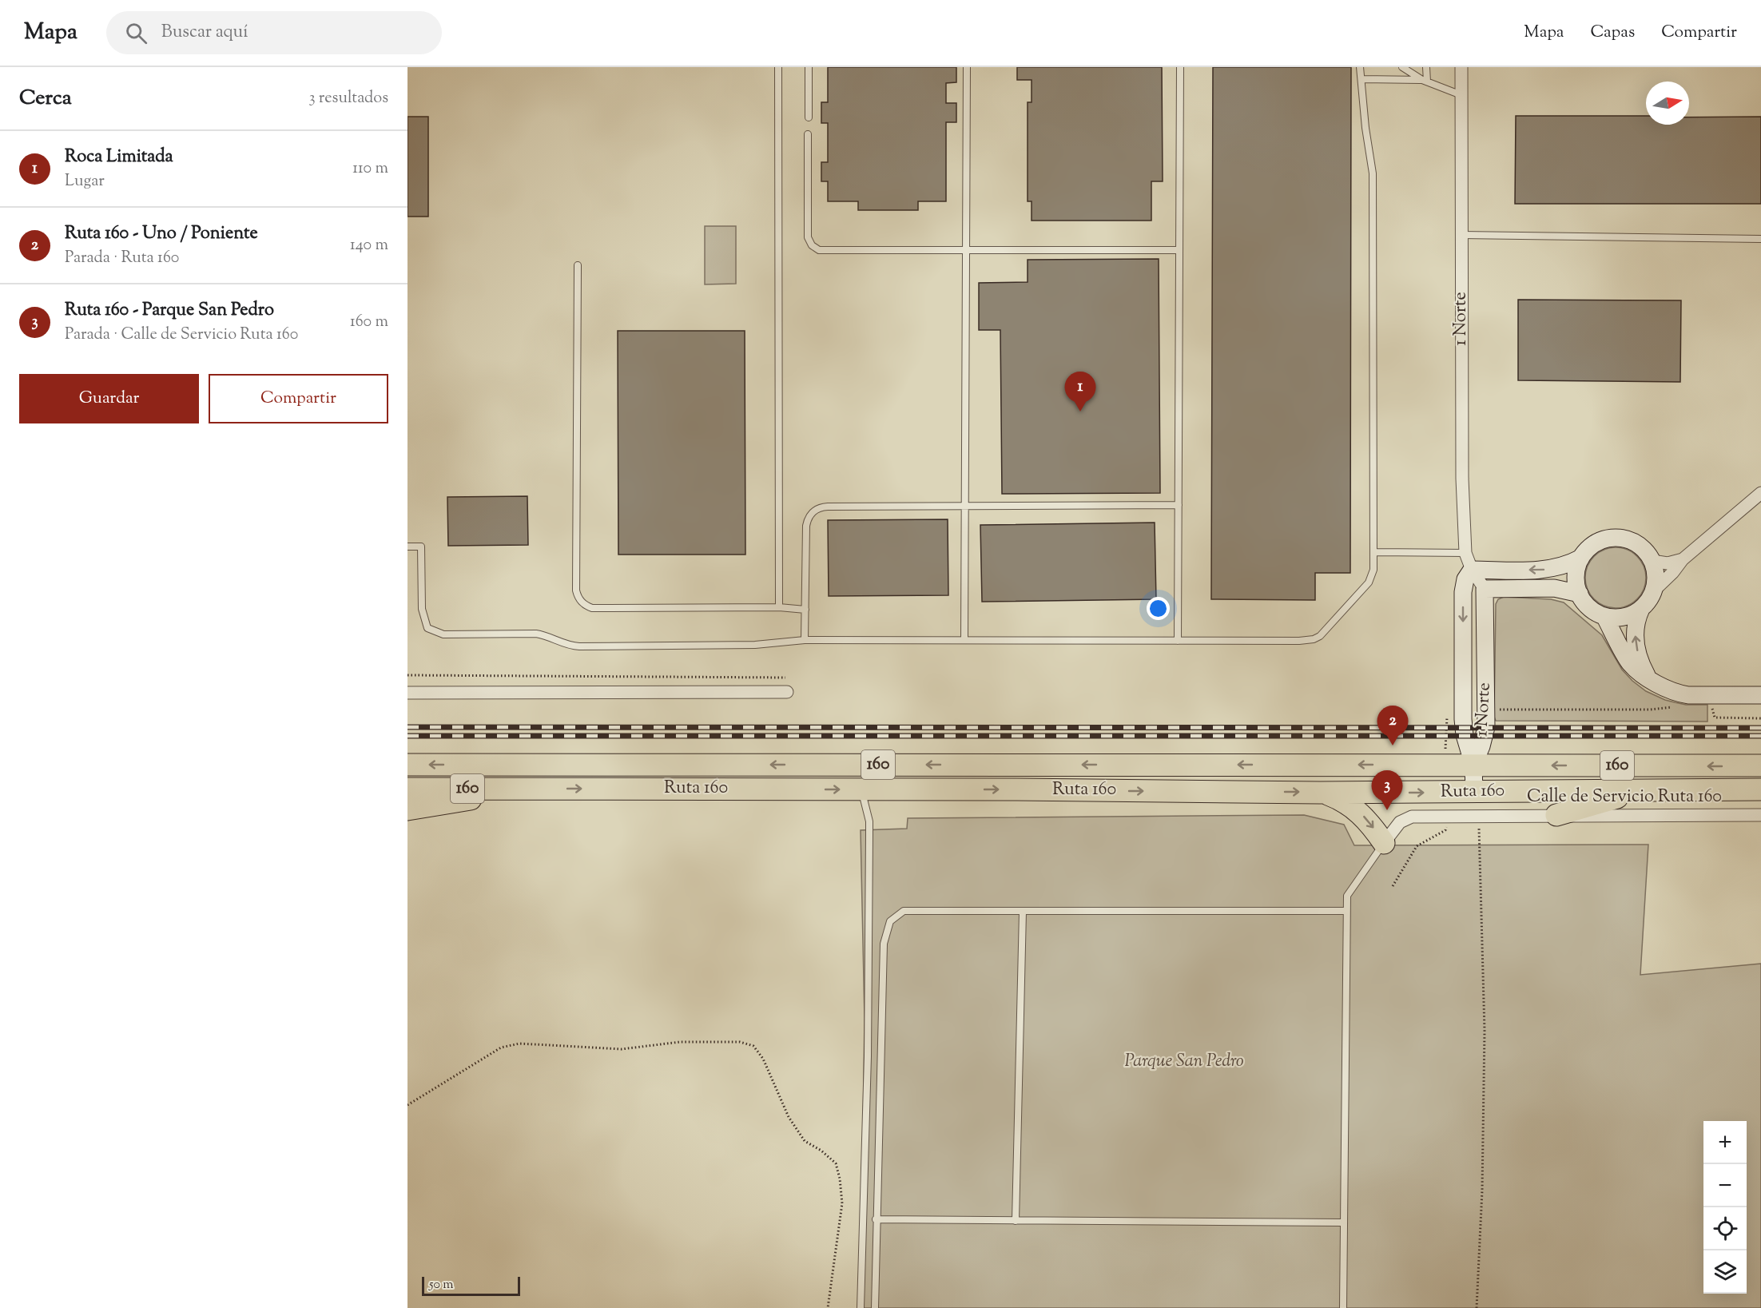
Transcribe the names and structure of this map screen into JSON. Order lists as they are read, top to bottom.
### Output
{
  "streets": {
    "highway": ["160", "Ruta 160"],
    "street": ["1 Norte", "Calle de Servicio Ruta 160"]
  },
  "crossings": [
    ["1 Norte", "Ruta 160"]
  ],
  "parks": ["Parque San Pedro"],
  "scale_bar": "50 m",
  "north": "right",
  "page": {
    "header": "Mapa",
    "search": "Buscar aquí",
    "nav": ["Mapa", "Capas", "Compartir"],
    "heading": ["Cerca", "3 resultados"],
    "list": [
      {
        "mark": "1",
        "name": "Roca Limitada",
        "note": "Lugar",
        "value": "110 m"
      },
      {
        "mark": "2",
        "name": "Ruta 160 - Uno / Poniente",
        "note": "Parada · Ruta 160",
        "value": "140 m"
      },
      {
        "mark": "3",
        "name": "Ruta 160 - Parque San Pedro",
        "note": "Parada · Calle de Servicio Ruta 160",
        "value": "160 m"
      }
    ],
    "buttons": ["Guardar", "Compartir"],
    "pins": ["1", "2", "3"],
    "map_buttons": ["+", "−"],
    "scale": "50 m"
  }
}
